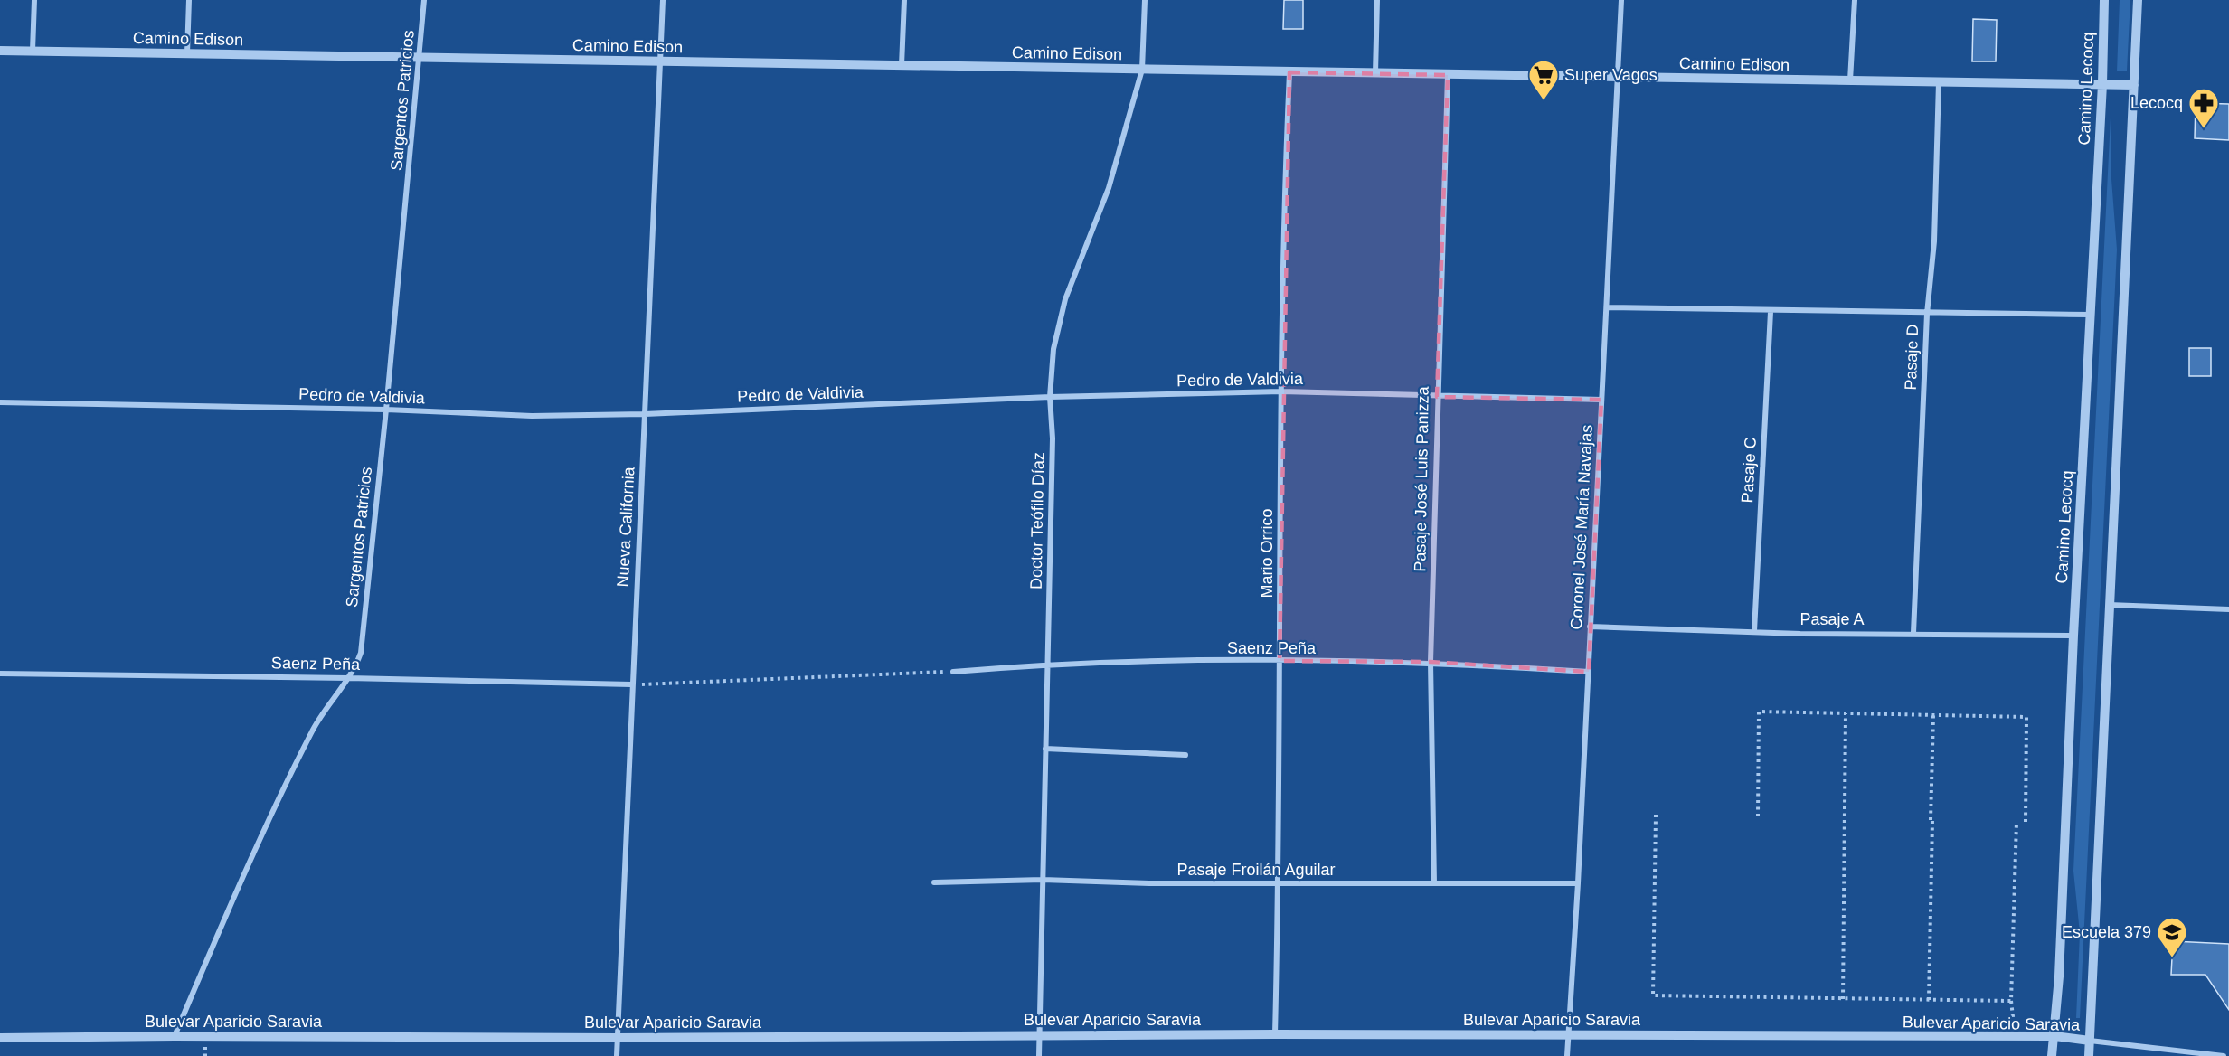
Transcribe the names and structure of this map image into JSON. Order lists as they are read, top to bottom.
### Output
{
  "streets": {
    "street": [
      "Camino Edison",
      "Camino Lecocq",
      "Sargentos Patricios",
      "Pasaje D",
      "Pedro de Valdivia",
      "Pasaje C",
      "Pasaje José Luis Panizza",
      "Doctor Teófilo Díaz",
      "Nueva California",
      "Coronel José María Navajas",
      "Mario Orrico",
      "Pasaje A",
      "Saenz Peña",
      "Pasaje Froilán Aguilar",
      "Bulevar Aparicio Saravia"
    ]
  },
  "crossings": [
    ["Camino Edison", "Camino Lecocq"],
    ["Camino Edison", "Sargentos Patricios"],
    ["Camino Edison", "Pasaje D"],
    ["Camino Edison", "Pasaje José Luis Panizza"],
    ["Camino Edison", "Doctor Teófilo Díaz"],
    ["Camino Edison", "Nueva California"],
    ["Camino Edison", "Coronel José María Navajas"],
    ["Camino Edison", "Mario Orrico"],
    ["Camino Lecocq", "Pasaje A"],
    ["Camino Lecocq", "Bulevar Aparicio Saravia"],
    ["Sargentos Patricios", "Pedro de Valdivia"],
    ["Sargentos Patricios", "Saenz Peña"],
    ["Sargentos Patricios", "Bulevar Aparicio Saravia"],
    ["Pasaje D", "Pasaje A"],
    ["Pedro de Valdivia", "Pasaje José Luis Panizza"],
    ["Pedro de Valdivia", "Doctor Teófilo Díaz"],
    ["Pedro de Valdivia", "Nueva California"],
    ["Pedro de Valdivia", "Coronel José María Navajas"],
    ["Pedro de Valdivia", "Mario Orrico"],
    ["Pasaje C", "Pasaje A"],
    ["Pasaje José Luis Panizza", "Saenz Peña"],
    ["Pasaje José Luis Panizza", "Pasaje Froilán Aguilar"],
    ["Doctor Teófilo Díaz", "Saenz Peña"],
    ["Doctor Teófilo Díaz", "Pasaje Froilán Aguilar"],
    ["Doctor Teófilo Díaz", "Bulevar Aparicio Saravia"],
    ["Nueva California", "Saenz Peña"],
    ["Nueva California", "Bulevar Aparicio Saravia"],
    ["Coronel José María Navajas", "Pasaje A"],
    ["Coronel José María Navajas", "Saenz Peña"],
    ["Coronel José María Navajas", "Pasaje Froilán Aguilar"],
    ["Coronel José María Navajas", "Bulevar Aparicio Saravia"],
    ["Mario Orrico", "Saenz Peña"],
    ["Mario Orrico", "Pasaje Froilán Aguilar"],
    ["Mario Orrico", "Bulevar Aparicio Saravia"]
  ],
  "places": {
    "supermarket": ["Super Vagos"],
    "pharmacy": ["Lecocq"],
    "school or university": ["Escuela 379"]
  }
}
